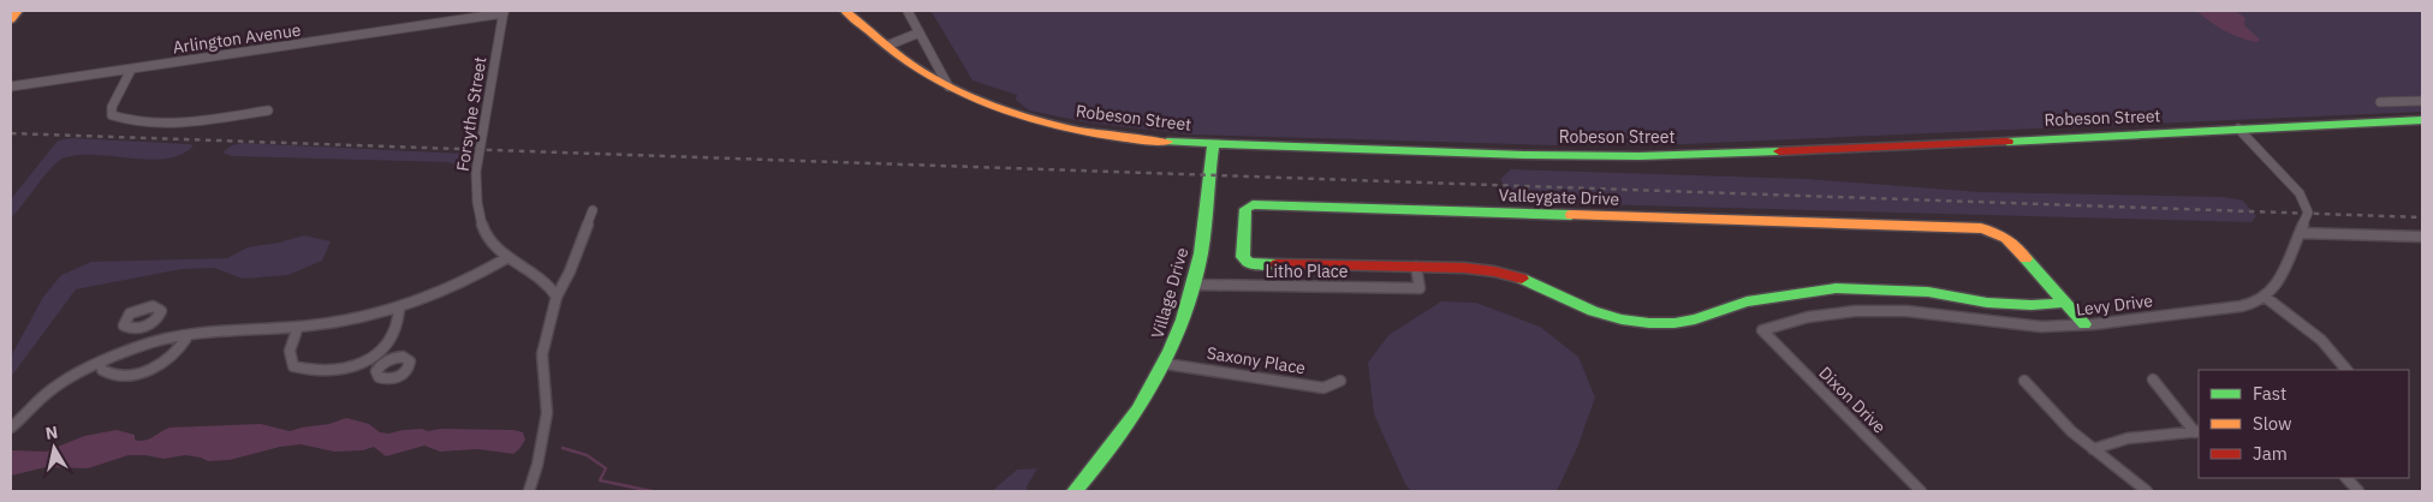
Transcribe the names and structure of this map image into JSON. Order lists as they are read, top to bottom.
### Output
{
  "streets": {
    "main road": ["Robeson Street", "Valleygate Drive", "Village Drive"],
    "street": [
      "Arlington Avenue",
      "Forsythe Street",
      "Litho Place",
      "Levy Drive",
      "Saxony Place",
      "Dixon Drive"
    ]
  },
  "crossings": [
    ["Arlington Avenue", "Forsythe Street"],
    ["Robeson Street", "Village Drive"],
    ["Valleygate Drive", "Litho Place"],
    ["Valleygate Drive", "Levy Drive"],
    ["Litho Place", "Village Drive"],
    ["Village Drive", "Saxony Place"],
    ["Levy Drive", "Dixon Drive"]
  ],
  "legend": ["Fast", "Slow", "Jam"],
  "north": "top"
}
